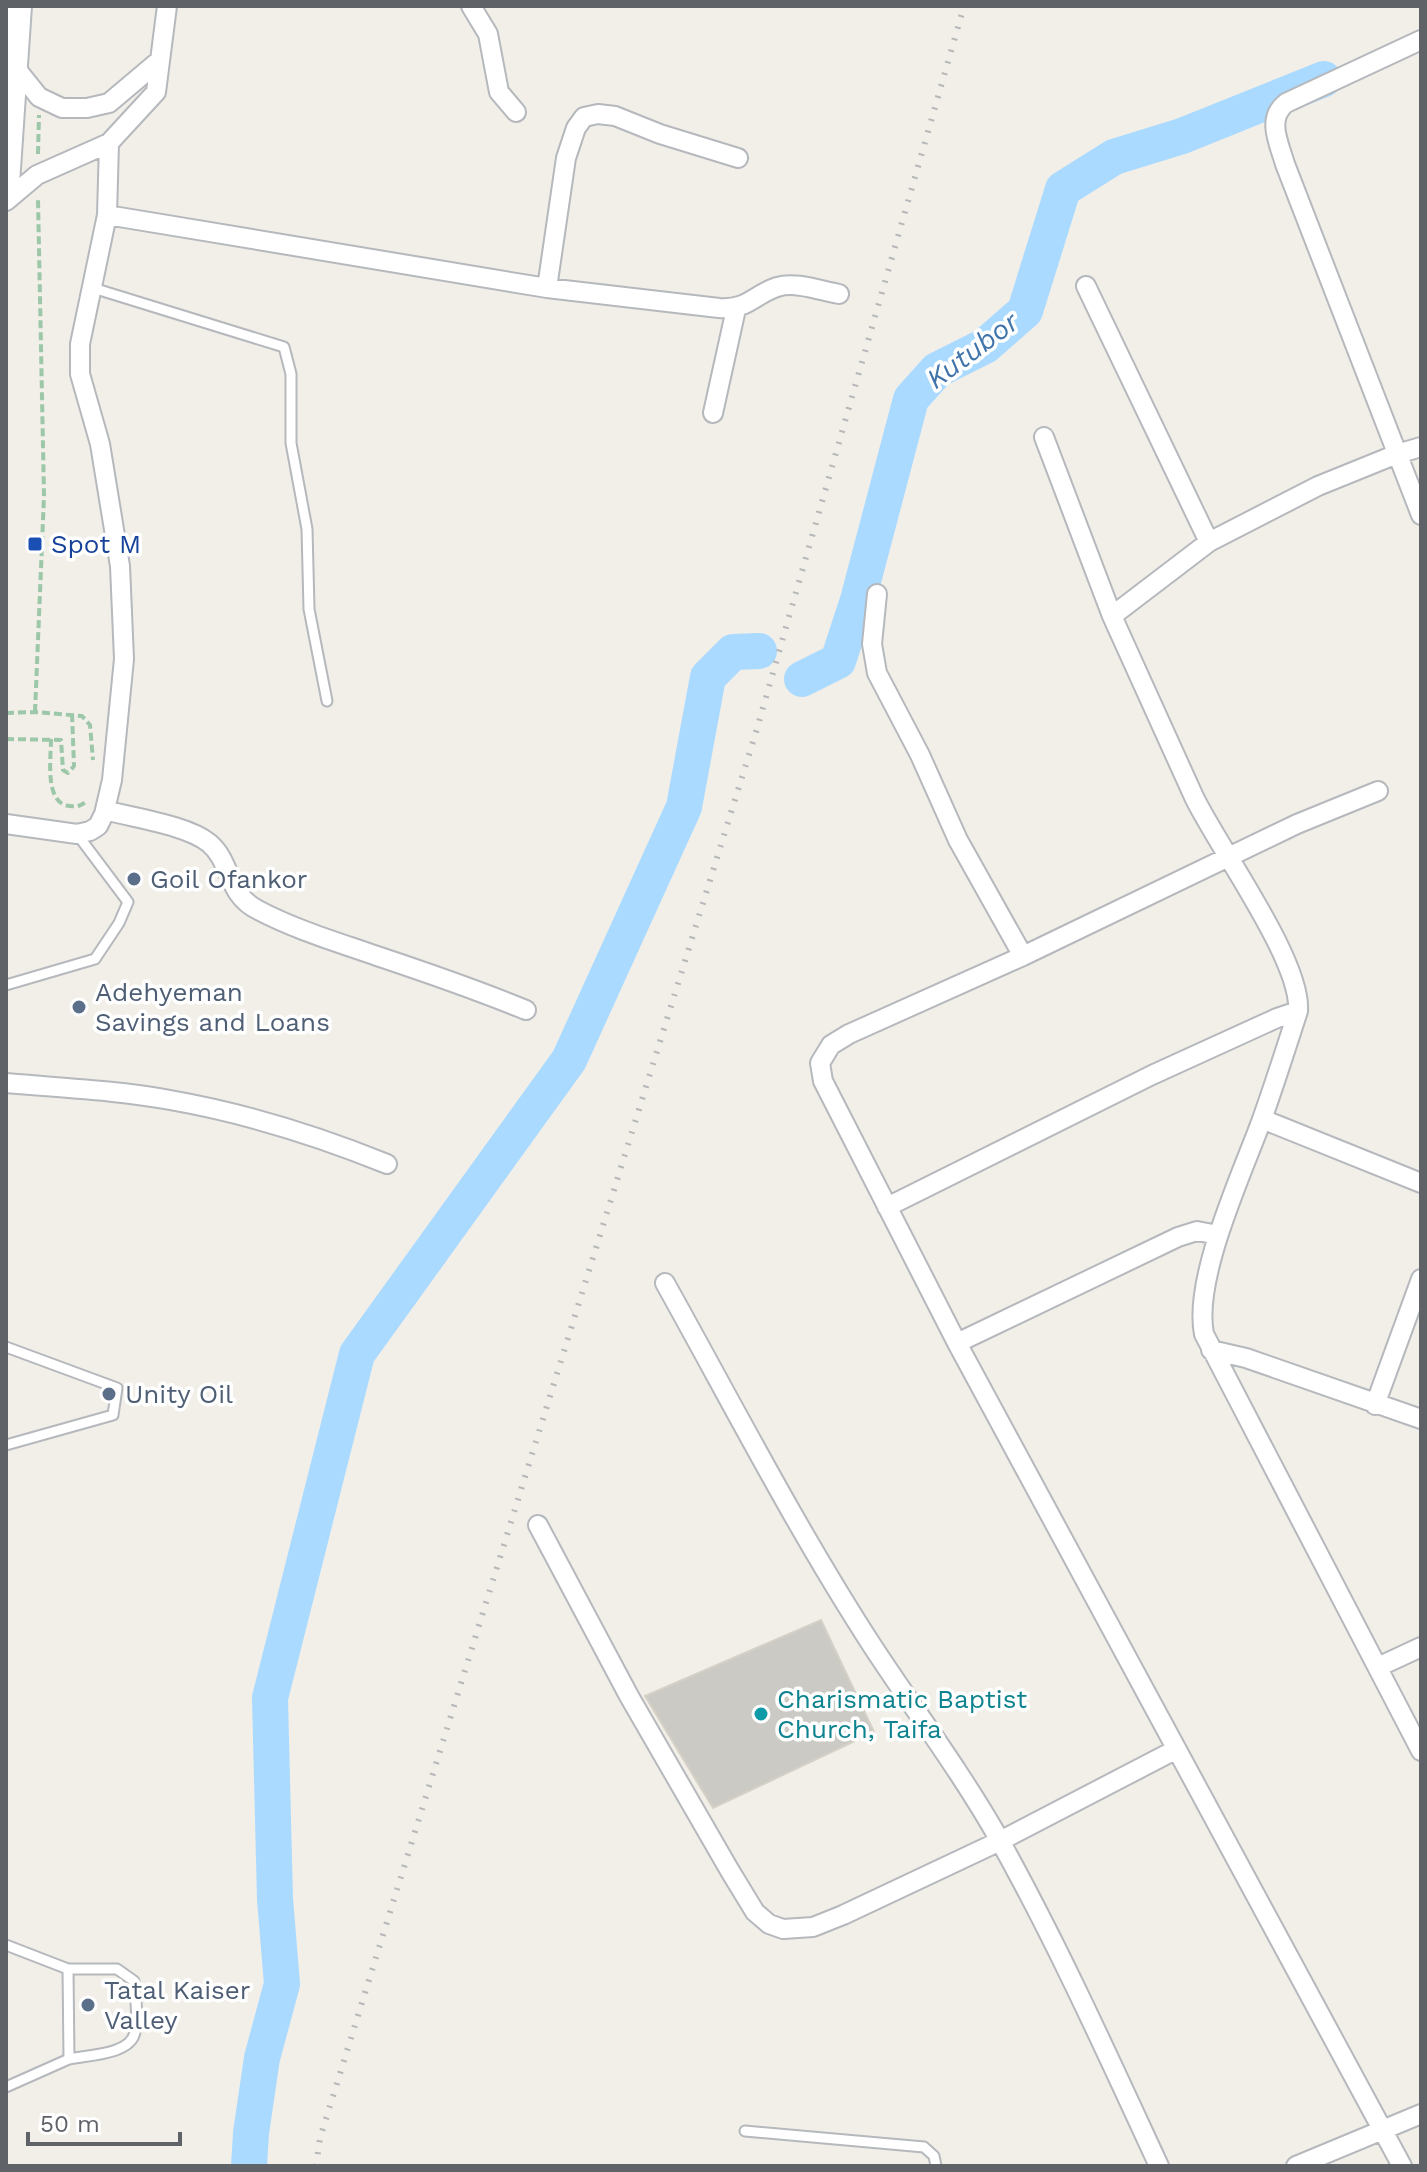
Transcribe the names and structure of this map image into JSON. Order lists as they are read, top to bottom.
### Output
{
  "water": ["Kutubor"],
  "places": {
    "transit": ["Spot M"],
    "other": [
      "Goil Ofankor",
      "Adehyeman Savings and Loans",
      "Unity Oil",
      "Charismatic Baptist Church, Taifa",
      "Tatal Kaiser Valley"
    ]
  },
  "scale_bar": "50 m"
}
